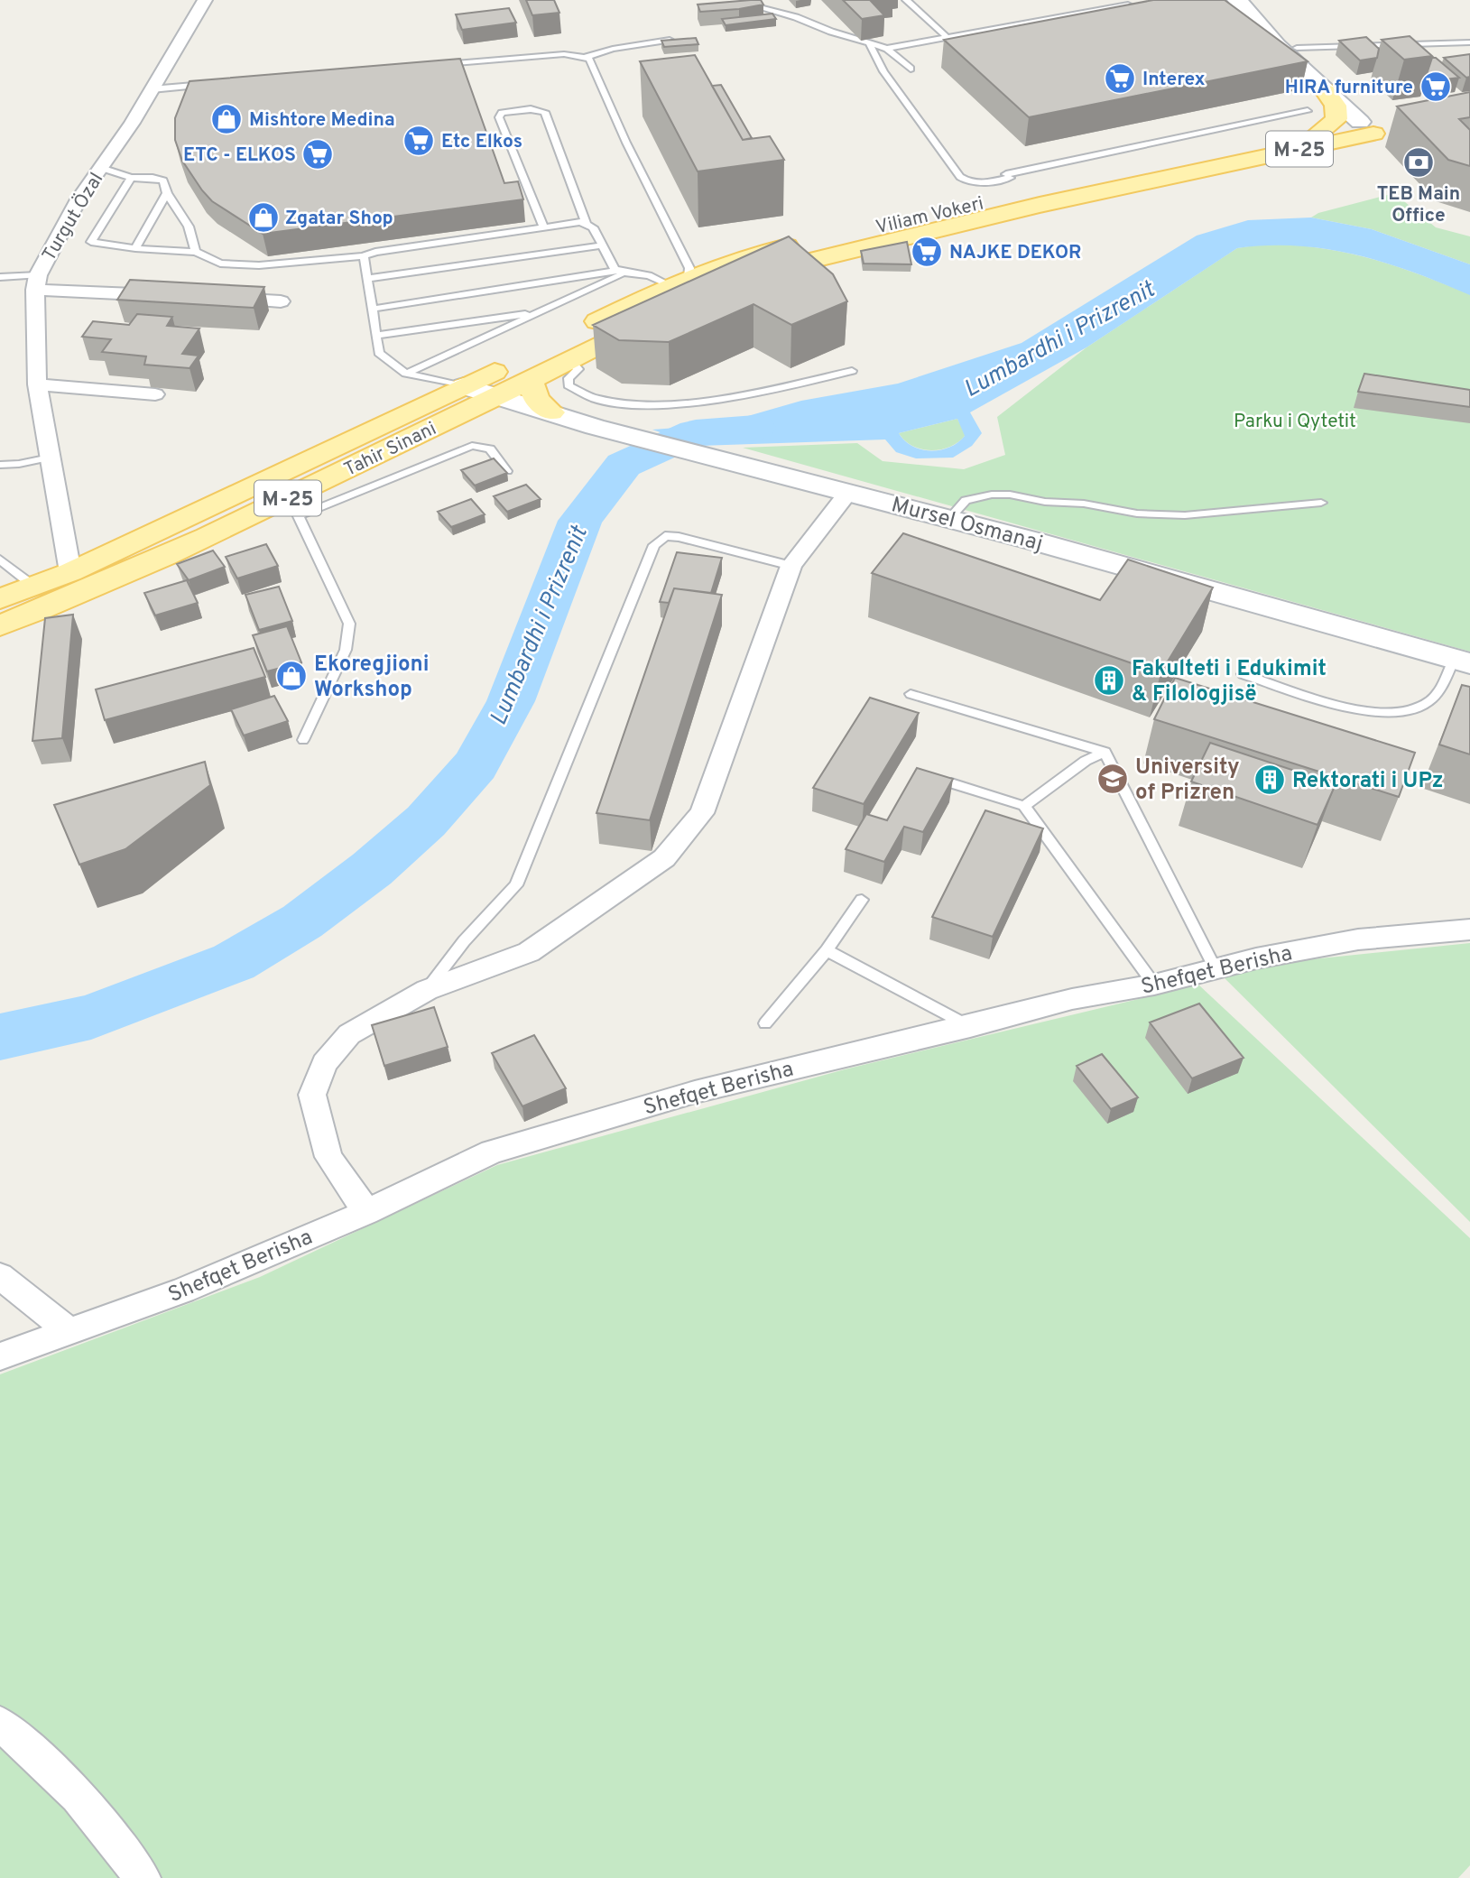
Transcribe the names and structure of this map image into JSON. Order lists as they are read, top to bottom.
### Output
{
  "streets": {
    "main road": ["M-25", "Viliam Vokeri", "Tahir Sinani"],
    "street": ["Turgut Özal", "Mursel Osmanaj", "Shefqet Berisha"]
  },
  "crossings": [
    ["Viliam Vokeri", "Tahir Sinani"],
    ["Turgut Özal", "Tahir Sinani"],
    ["Tahir Sinani", "Mursel Osmanaj"]
  ],
  "water": ["Lumbardhi i Prizrenit"],
  "parks": ["Parku i Qytetit"],
  "places": {
    "supermarket": [
      "Interex",
      "HIRA furniture",
      "Etc Elkos",
      "ETC - ELKOS",
      "NAJKE DEKOR"
    ],
    "shop": ["Mishtore Medina", "Zgatar Shop", "Ekoregjioni Workshop"],
    "bank": ["TEB Main Office"],
    "building": ["Fakulteti i Edukimit & Filologjisë", "Rektorati i UPz"],
    "school or university": ["University of Prizren"]
  }
}
